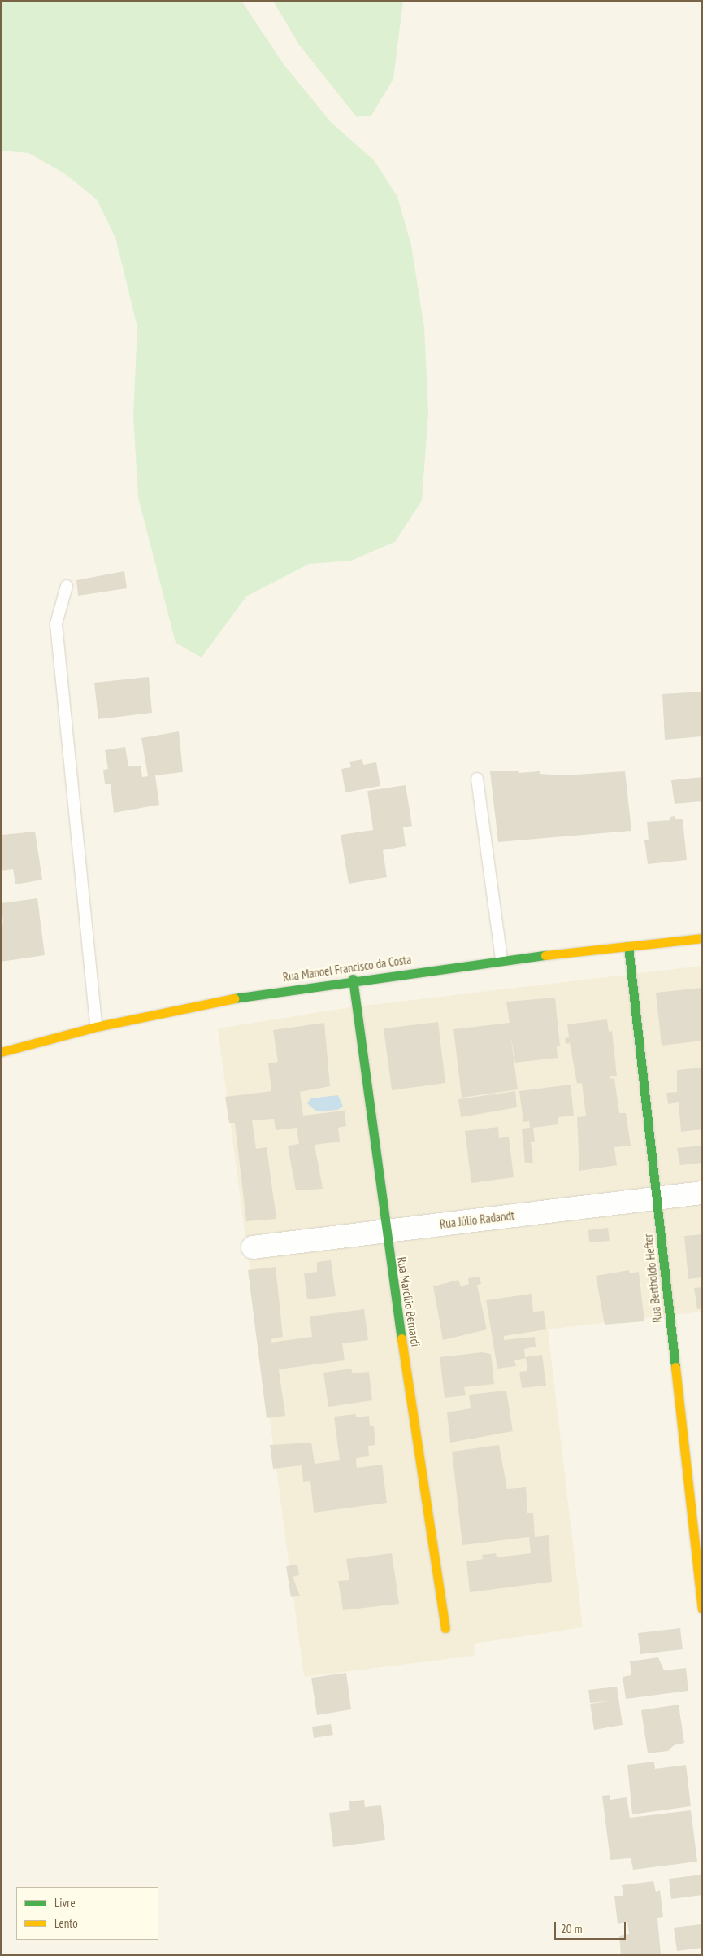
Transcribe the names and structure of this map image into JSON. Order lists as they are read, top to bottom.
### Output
{
  "streets": {
    "street": [
      "Rua Manoel Francisco da Costa",
      "Rua Júlio Radandt",
      "Rua Bertholdo Hefter",
      "Rua Marcílio Bernardi"
    ]
  },
  "crossings": [
    ["Rua Manoel Francisco da Costa", "Rua Bertholdo Hefter"],
    ["Rua Manoel Francisco da Costa", "Rua Marcílio Bernardi"],
    ["Rua Júlio Radandt", "Rua Bertholdo Hefter"],
    ["Rua Júlio Radandt", "Rua Marcílio Bernardi"]
  ],
  "legend": ["Livre", "Lento"],
  "scale_bar": "20 m"
}
